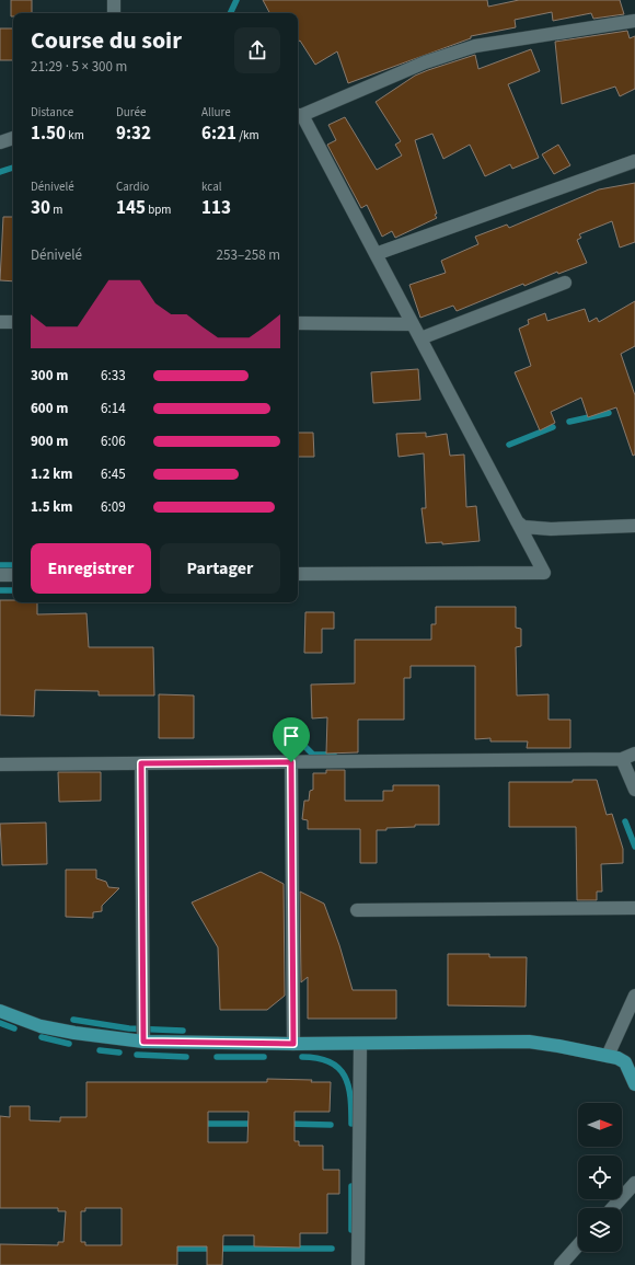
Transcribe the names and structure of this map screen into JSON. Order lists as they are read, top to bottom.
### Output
{
  "north": "right",
  "page": {
    "heading": ["Course du soir", "21:29 · 5 × 300 m"],
    "stats": [
      ["Distance", "1.50 km"],
      ["Durée", "9:32"],
      ["Allure", "6:21 /km"],
      ["Dénivelé", "30 m"],
      ["Cardio", "145 bpm"],
      ["kcal", "113"]
    ],
    "chart": ["Dénivelé", "253–258 m"],
    "list": [
      {
        "name": "300 m",
        "note": "6:33"
      },
      {
        "name": "600 m",
        "note": "6:14"
      },
      {
        "name": "900 m",
        "note": "6:06"
      },
      {
        "name": "1.2 km",
        "note": "6:45"
      },
      {
        "name": "1.5 km",
        "note": "6:09"
      }
    ],
    "buttons": ["Enregistrer", "Partager"]
  }
}
